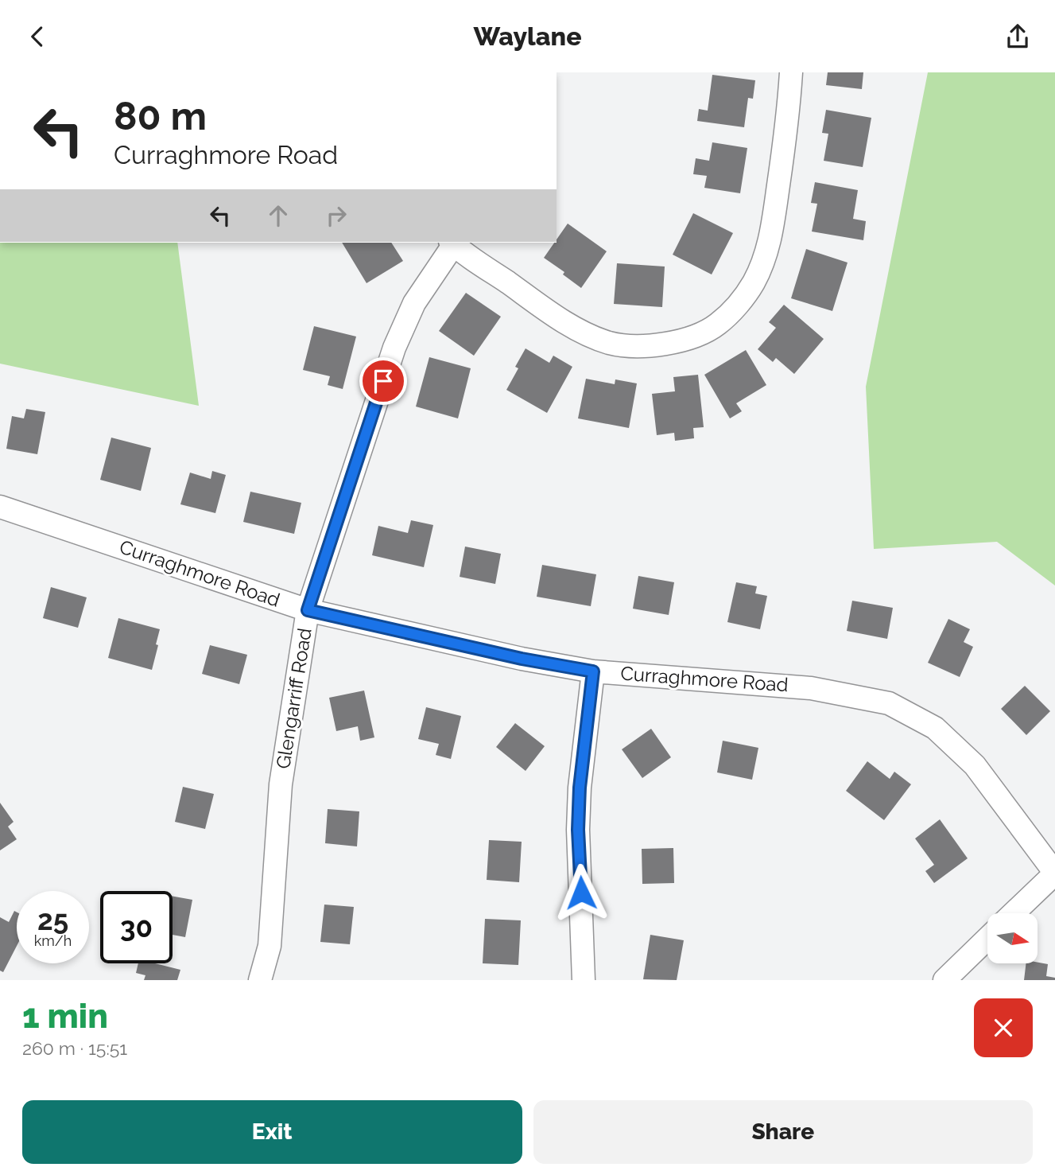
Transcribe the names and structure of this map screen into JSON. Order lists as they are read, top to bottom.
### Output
{
  "streets": {
    "street": ["Curraghmore Road", "Glengarriff Road"]
  },
  "crossings": [
    ["Curraghmore Road", "Glengarriff Road"]
  ],
  "north": "right",
  "page": {
    "header": "Waylane",
    "turn": ["80 m", "Curraghmore Road"],
    "speed": "25 km/h",
    "limit": "30",
    "heading": ["1 min", "260 m · 15:51"],
    "buttons": ["Exit", "Share"]
  }
}
